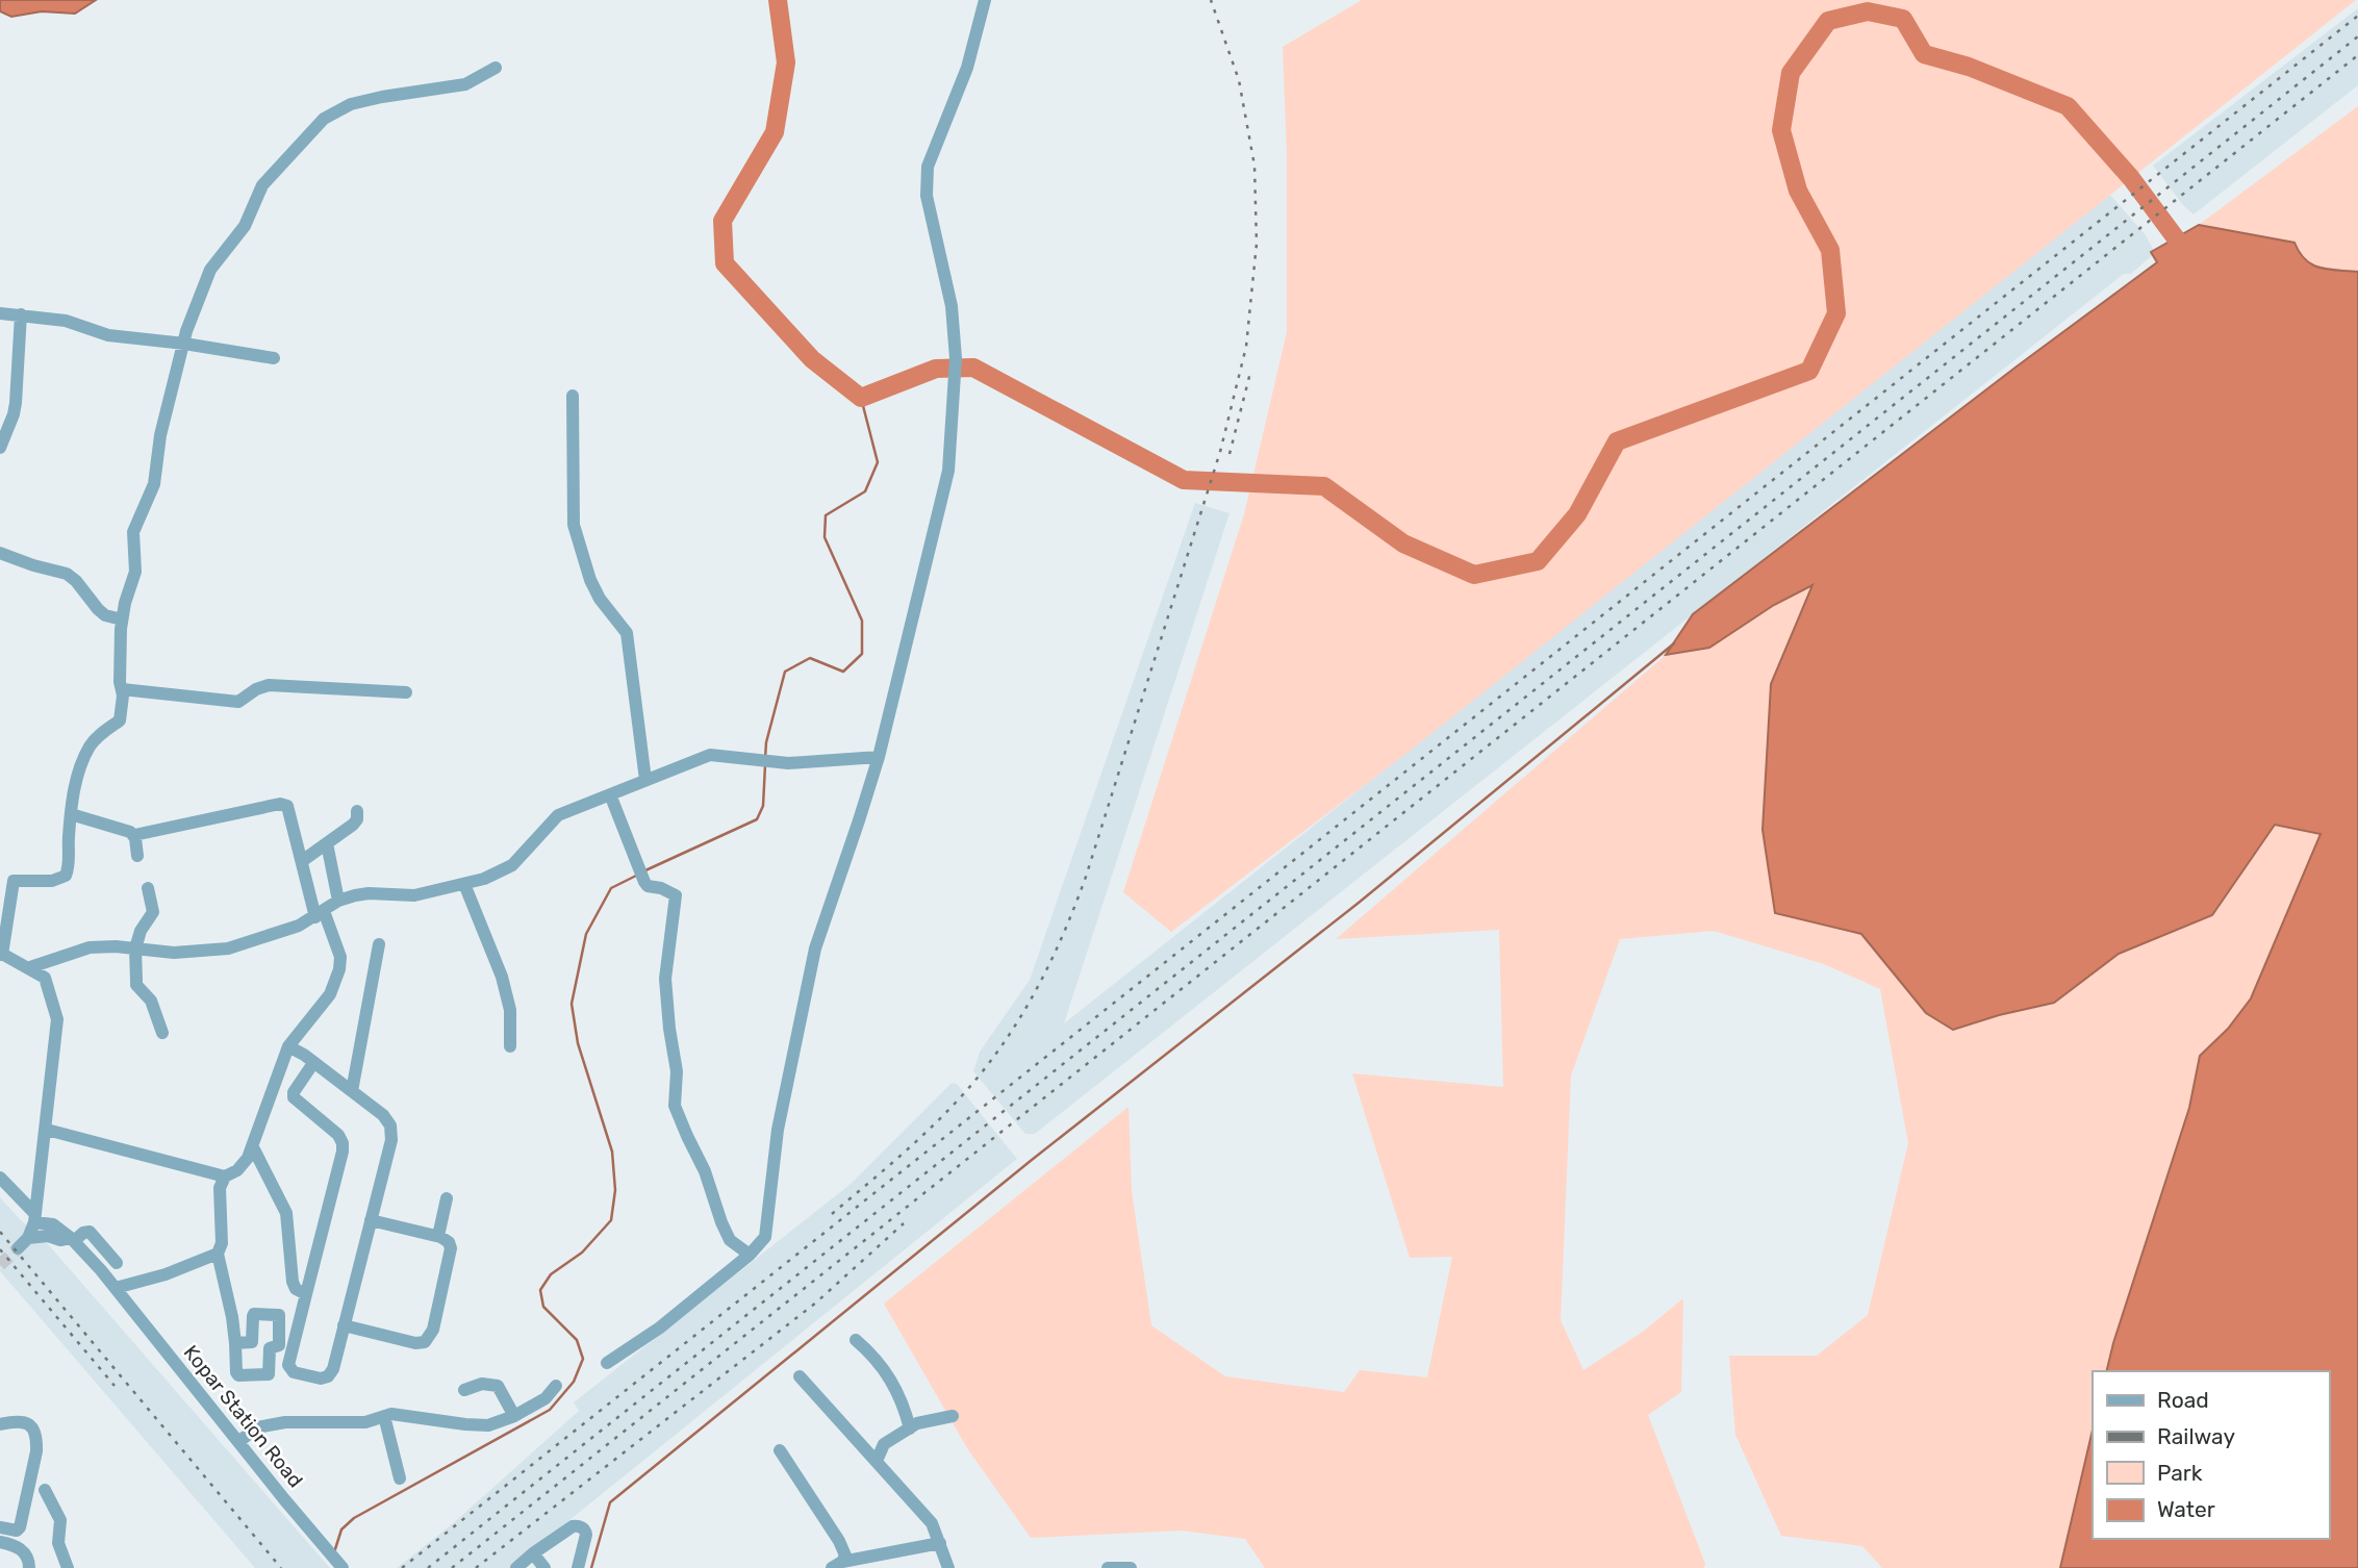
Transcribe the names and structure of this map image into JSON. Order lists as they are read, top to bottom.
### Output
{
  "streets": {
    "street": ["Kopar Station Road"]
  },
  "legend": [
    "Road",
    "Railway",
    "Park",
    "Water"
  ]
}
